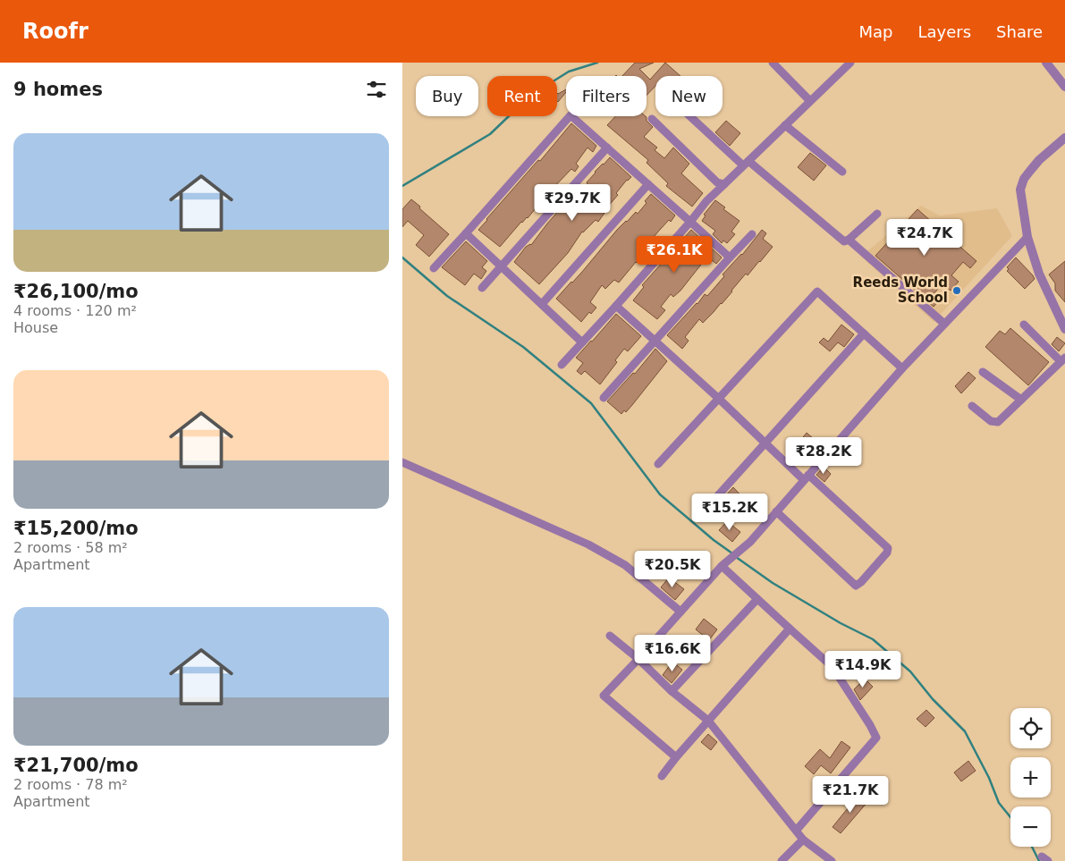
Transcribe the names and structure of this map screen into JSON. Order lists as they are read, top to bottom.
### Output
{
  "places": ["Reeds World School"],
  "page": {
    "header": "Roofr",
    "nav": ["Map", "Layers", "Share"],
    "heading": "9 homes",
    "chip": [
      "Buy",
      "Rent",
      "Filters",
      "New"
    ],
    "list": [
      {
        "name": "₹26,100/mo",
        "note": "4 rooms · 120 m² · House"
      },
      {
        "name": "₹15,200/mo",
        "note": "2 rooms · 58 m² · Apartment"
      },
      {
        "name": "₹21,700/mo",
        "note": "2 rooms · 78 m² · Apartment"
      }
    ],
    "price": [
      "₹29.7K",
      "₹24.7K",
      "₹26.1K",
      "₹28.2K",
      "₹15.2K",
      "₹20.5K",
      "₹16.6K",
      "₹14.9K",
      "₹21.7K"
    ],
    "map_buttons": ["+", "−"]
  }
}
